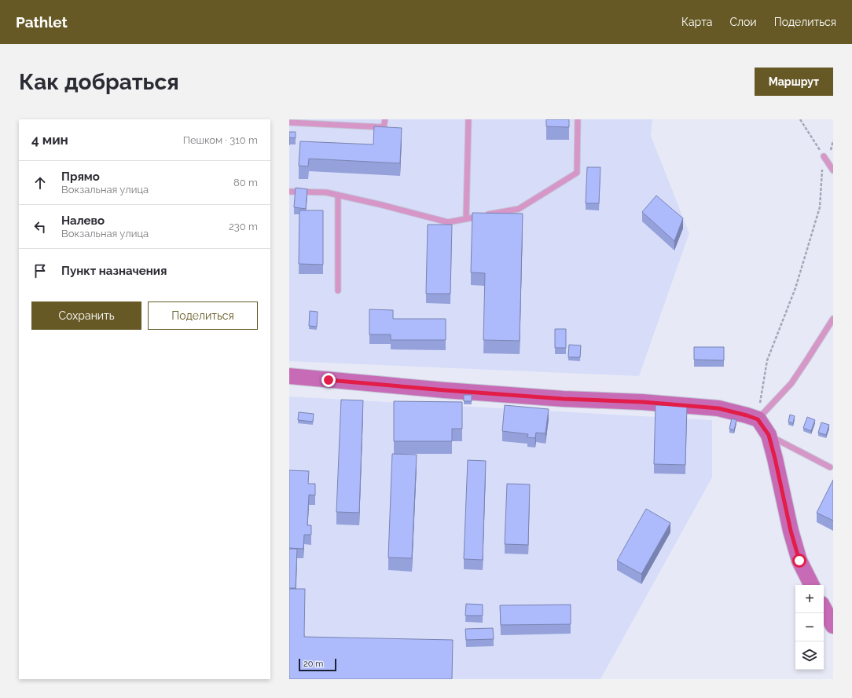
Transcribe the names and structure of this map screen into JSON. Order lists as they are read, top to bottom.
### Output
{
  "scale_bar": "20 m",
  "page": {
    "header": "Pathlet",
    "nav": ["Карта", "Слои", "Поделиться"],
    "buttons": [
      "Маршрут",
      ["Сохранить", "Поделиться"]
    ],
    "title": "Как добраться",
    "heading": ["4 мин", "Пешком · 310 m"],
    "list": [
      ["Прямо", "Вокзальная улица", "80 m"],
      ["Налево", "Вокзальная улица", "230 m"],
      "Пункт назначения"
    ],
    "map_buttons": ["+", "−"],
    "scale": "20 m"
  }
}
